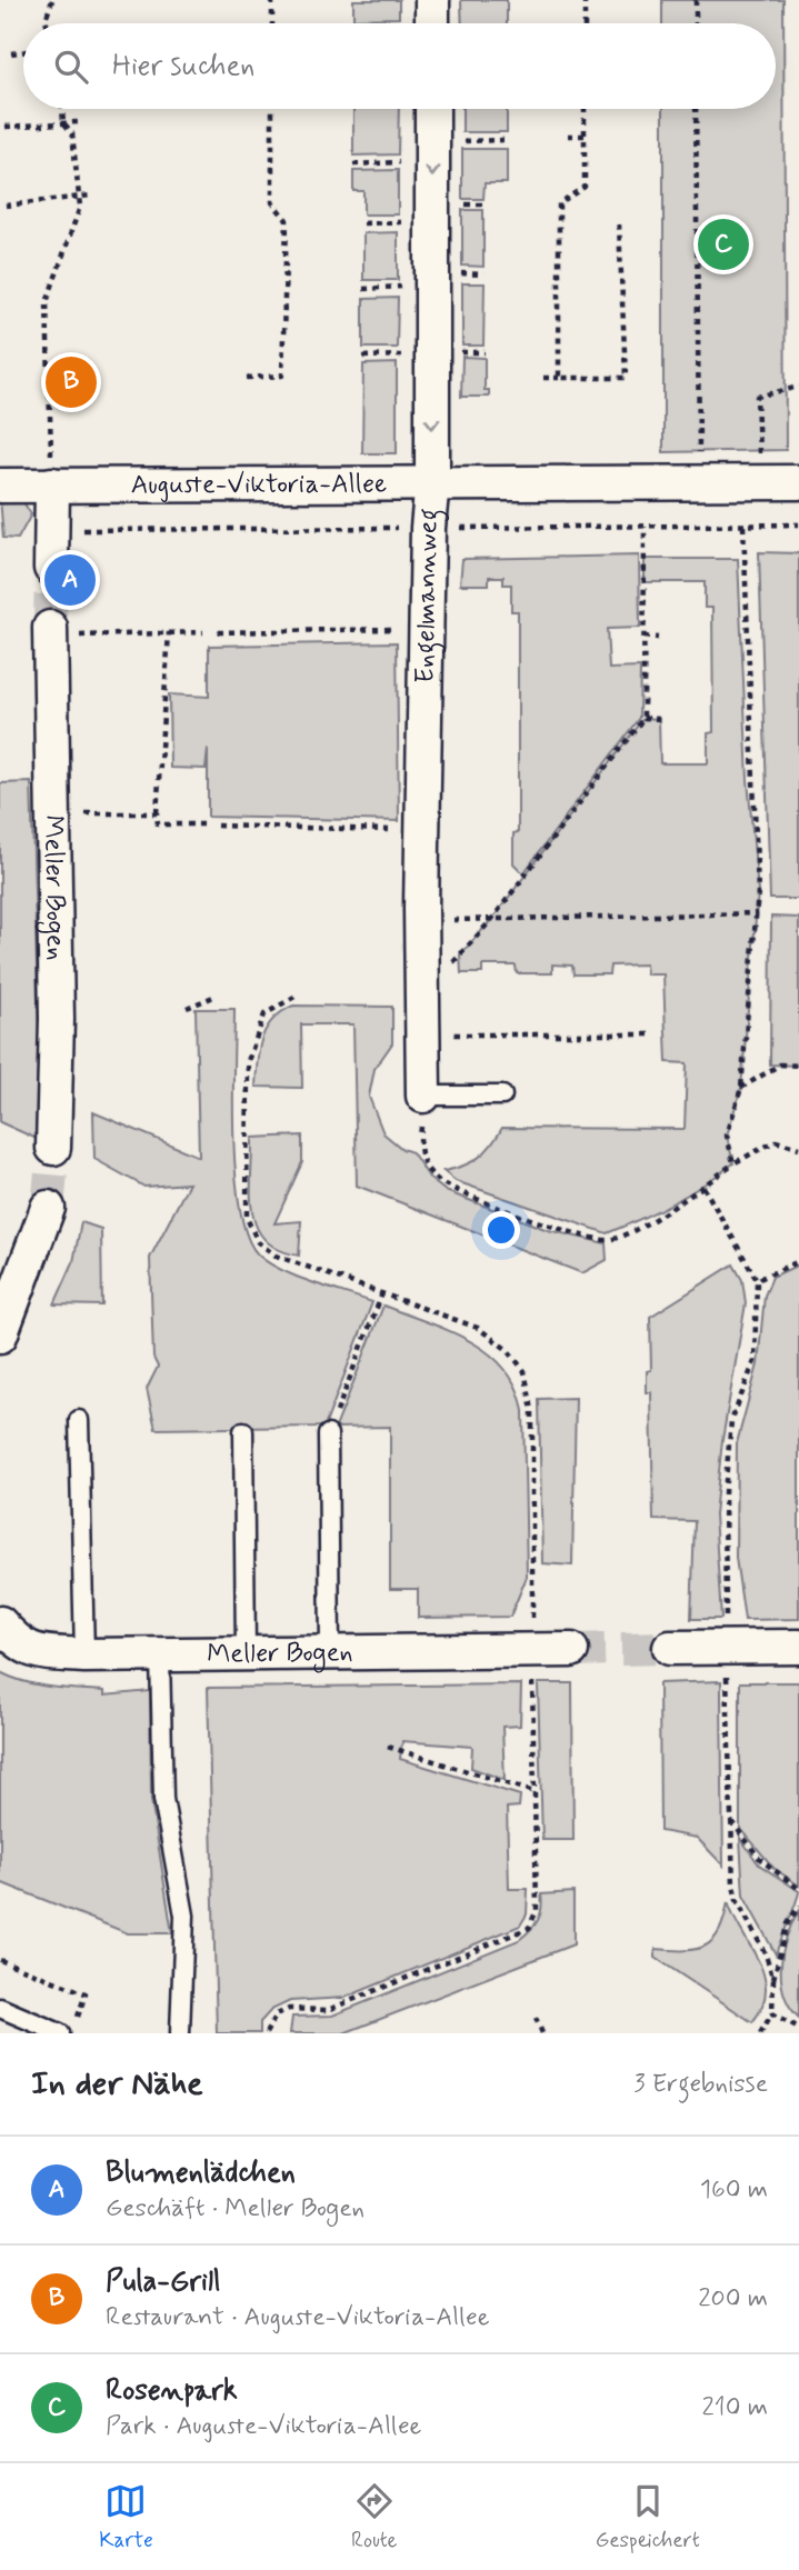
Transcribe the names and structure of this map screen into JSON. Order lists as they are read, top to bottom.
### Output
{
  "streets": {
    "street": ["Auguste-Viktoria-Allee", "Engelmannweg", "Meller Bogen"]
  },
  "crossings": [
    ["Auguste-Viktoria-Allee", "Engelmannweg"]
  ],
  "one_way": ["Engelmannweg"],
  "page": {
    "search": "Hier suchen",
    "pins": ["C", "B", "A"],
    "heading": ["In der Nähe", "3 Ergebnisse"],
    "list": [
      {
        "mark": "A",
        "name": "Blumenlädchen",
        "note": "Geschäft · Meller Bogen",
        "value": "160 m"
      },
      {
        "mark": "B",
        "name": "Pula-Grill",
        "note": "Restaurant · Auguste-Viktoria-Allee",
        "value": "200 m"
      },
      {
        "mark": "C",
        "name": "Rosenpark",
        "note": "Park · Auguste-Viktoria-Allee",
        "value": "210 m"
      }
    ],
    "nav": ["Karte", "Route", "Gespeichert"]
  }
}
